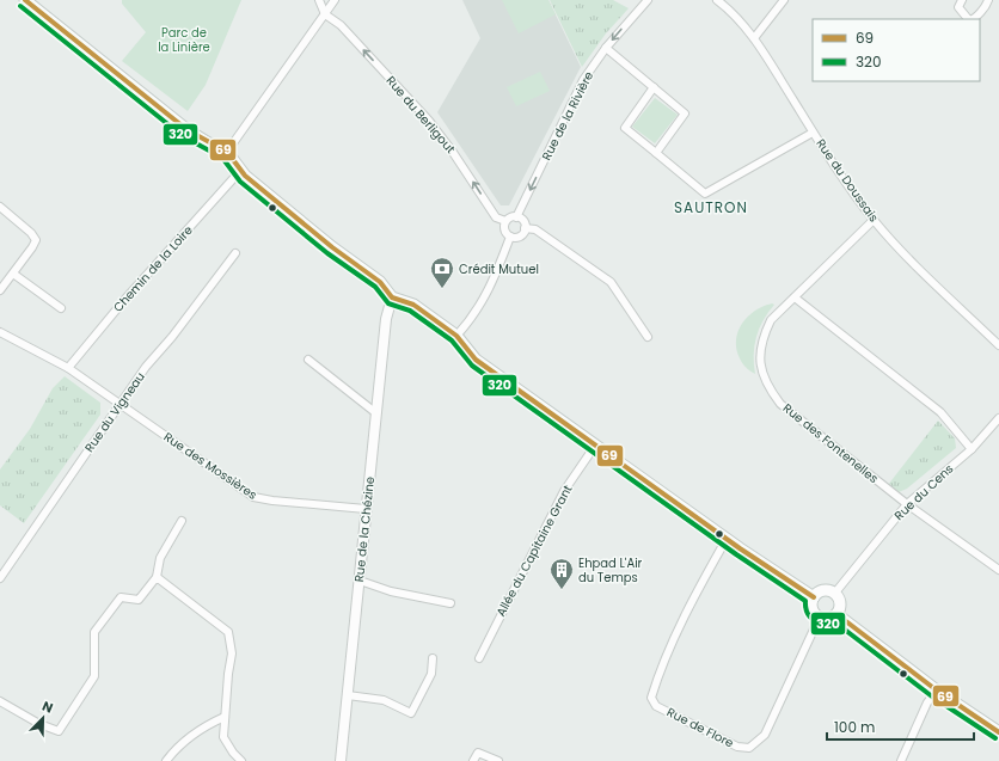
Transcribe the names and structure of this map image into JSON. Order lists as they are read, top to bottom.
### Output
{
  "streets": {
    "street": [
      "Rue du Berligout",
      "Rue de la Rivière",
      "Rue du Doussais",
      "Chemin de la Loire",
      "Rue du Vigneau",
      "Rue des Fontenelles",
      "Rue des Mossières",
      "Rue du Cens",
      "Rue de la Chézine",
      "Allée du Capitaine Grant",
      "Rue de Flore"
    ]
  },
  "crossings": [
    ["Rue du Berligout", "Rue de la Rivière"],
    ["Rue du Doussais", "Rue des Fontenelles"],
    ["Chemin de la Loire", "Rue des Mossières"],
    ["Rue du Vigneau", "Rue des Mossières"],
    ["Rue des Fontenelles", "Rue du Cens"],
    ["Rue des Mossières", "Rue de la Chézine"],
    ["Rue du Cens", "Rue de Flore"]
  ],
  "one_way": ["Rue du Berligout", "Rue de la Rivière"],
  "districts": ["SAUTRON"],
  "parks": ["Parc de la Linière"],
  "places": {
    "bank": ["Crédit Mutuel"],
    "building": ["Ehpad L'Air du Temps"]
  },
  "lines": ["transit line 69", "transit line 320"],
  "legend": ["69", "320"],
  "scale_bar": "100 m",
  "north": "top right"
}
